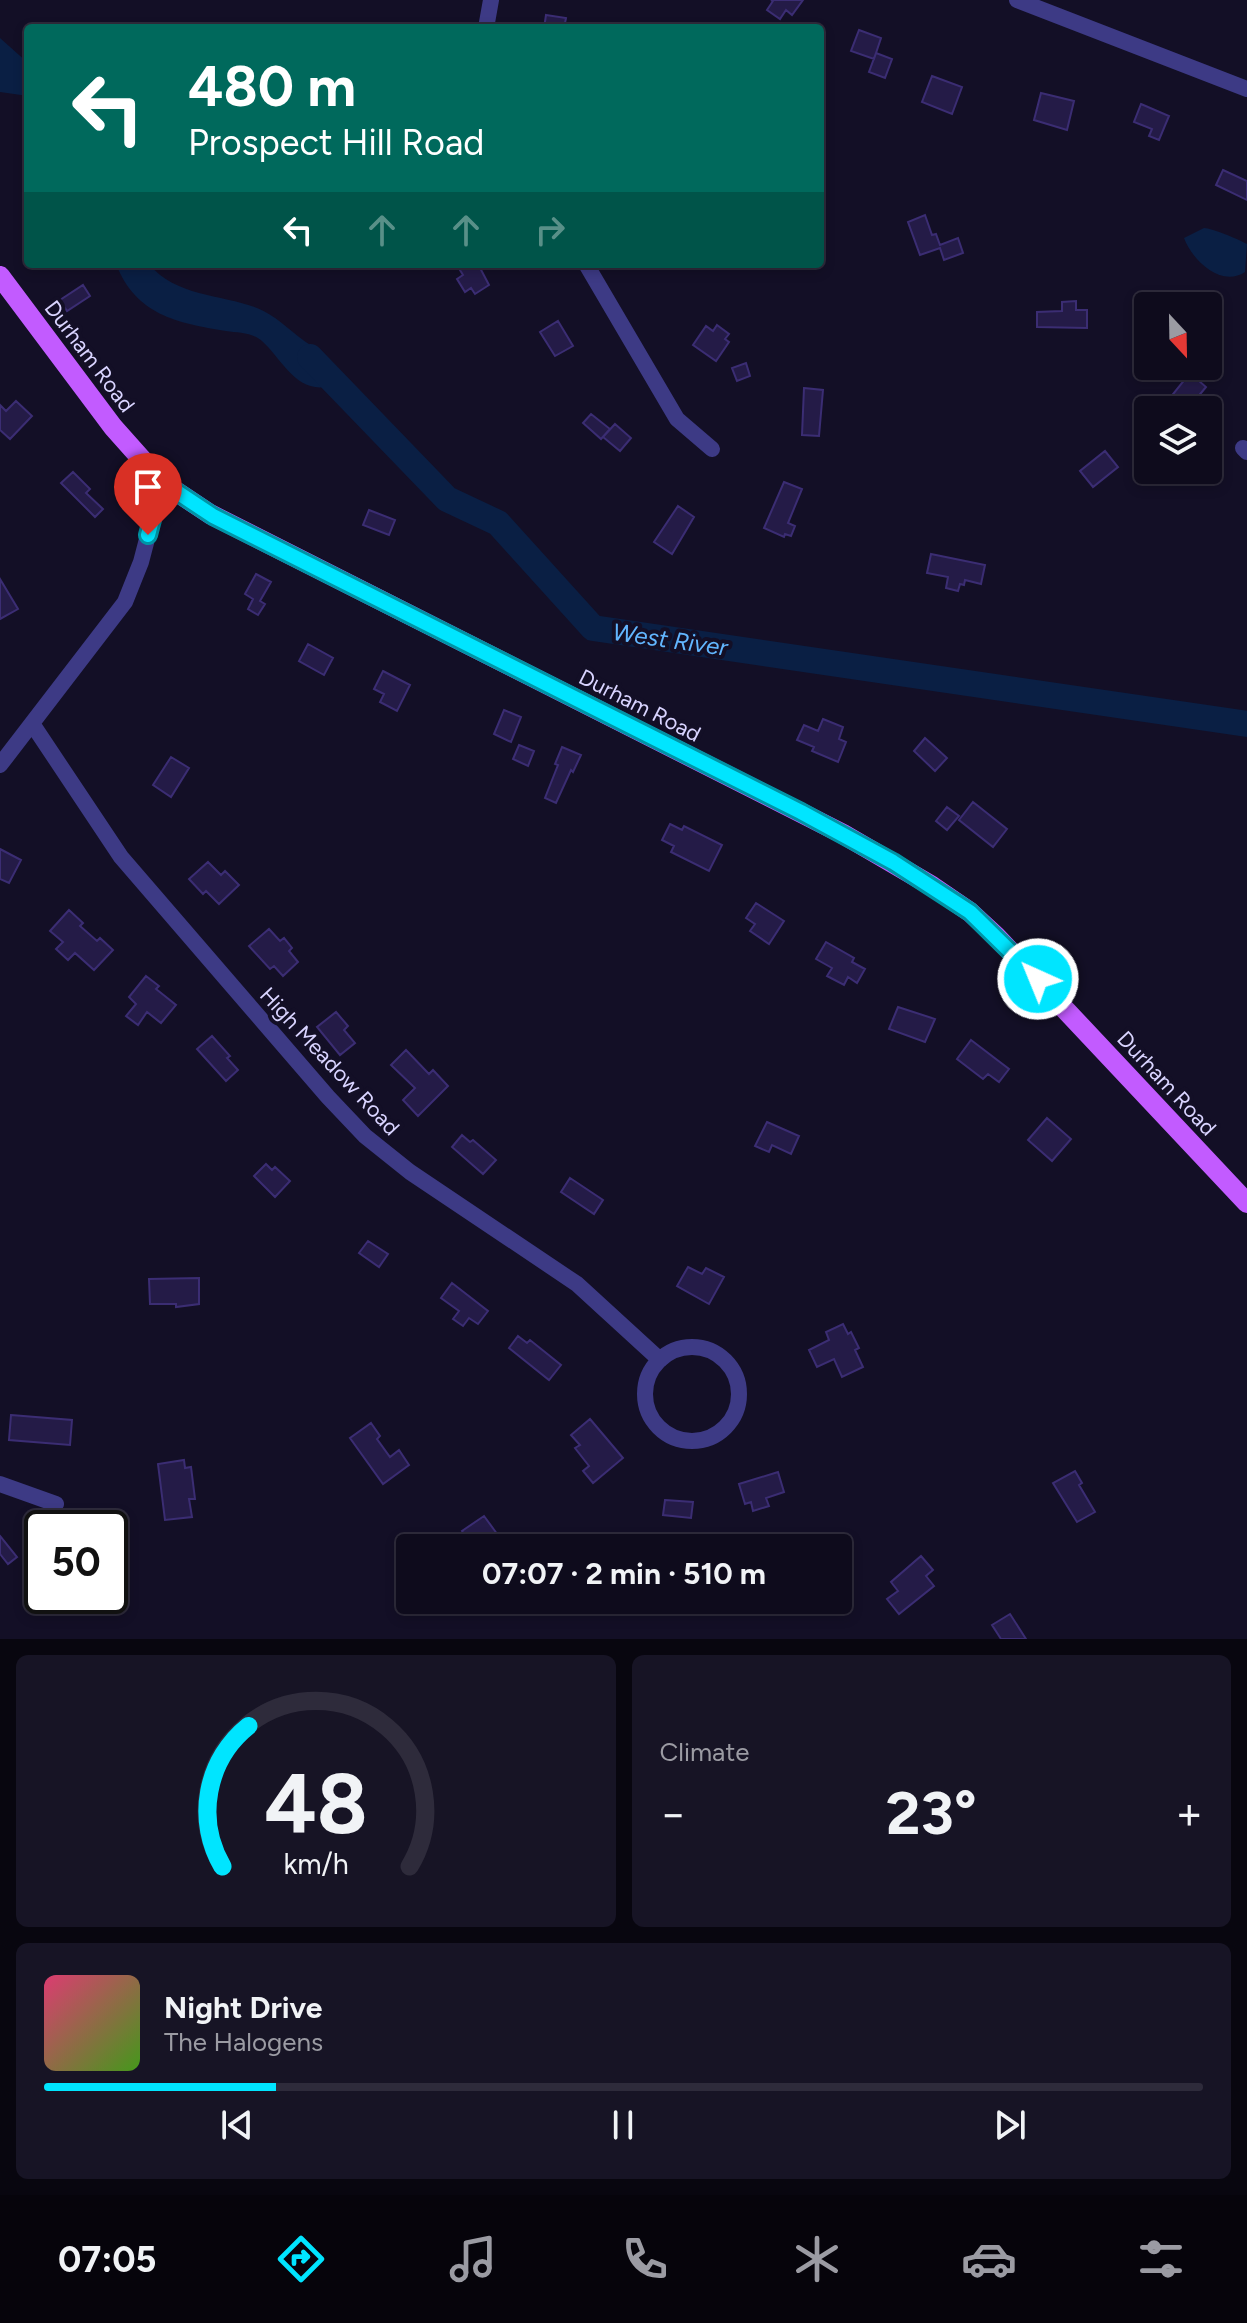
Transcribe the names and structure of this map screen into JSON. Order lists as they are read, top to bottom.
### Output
{
  "streets": {
    "main road": ["Durham Road"],
    "street": ["High Meadow Road"]
  },
  "water": ["West River"],
  "north": "bottom",
  "page": {
    "turn": ["480 m", "Prospect Hill Road"],
    "limit": "50",
    "trip": "07:07 · 2 min · 510 m",
    "tile": "Climate",
    "heat": ["−", "23°", "+"],
    "song": ["Night Drive", "The Halogens"],
    "tabs": "07:05",
    "gauge": ["48", "km/h"]
  }
}
